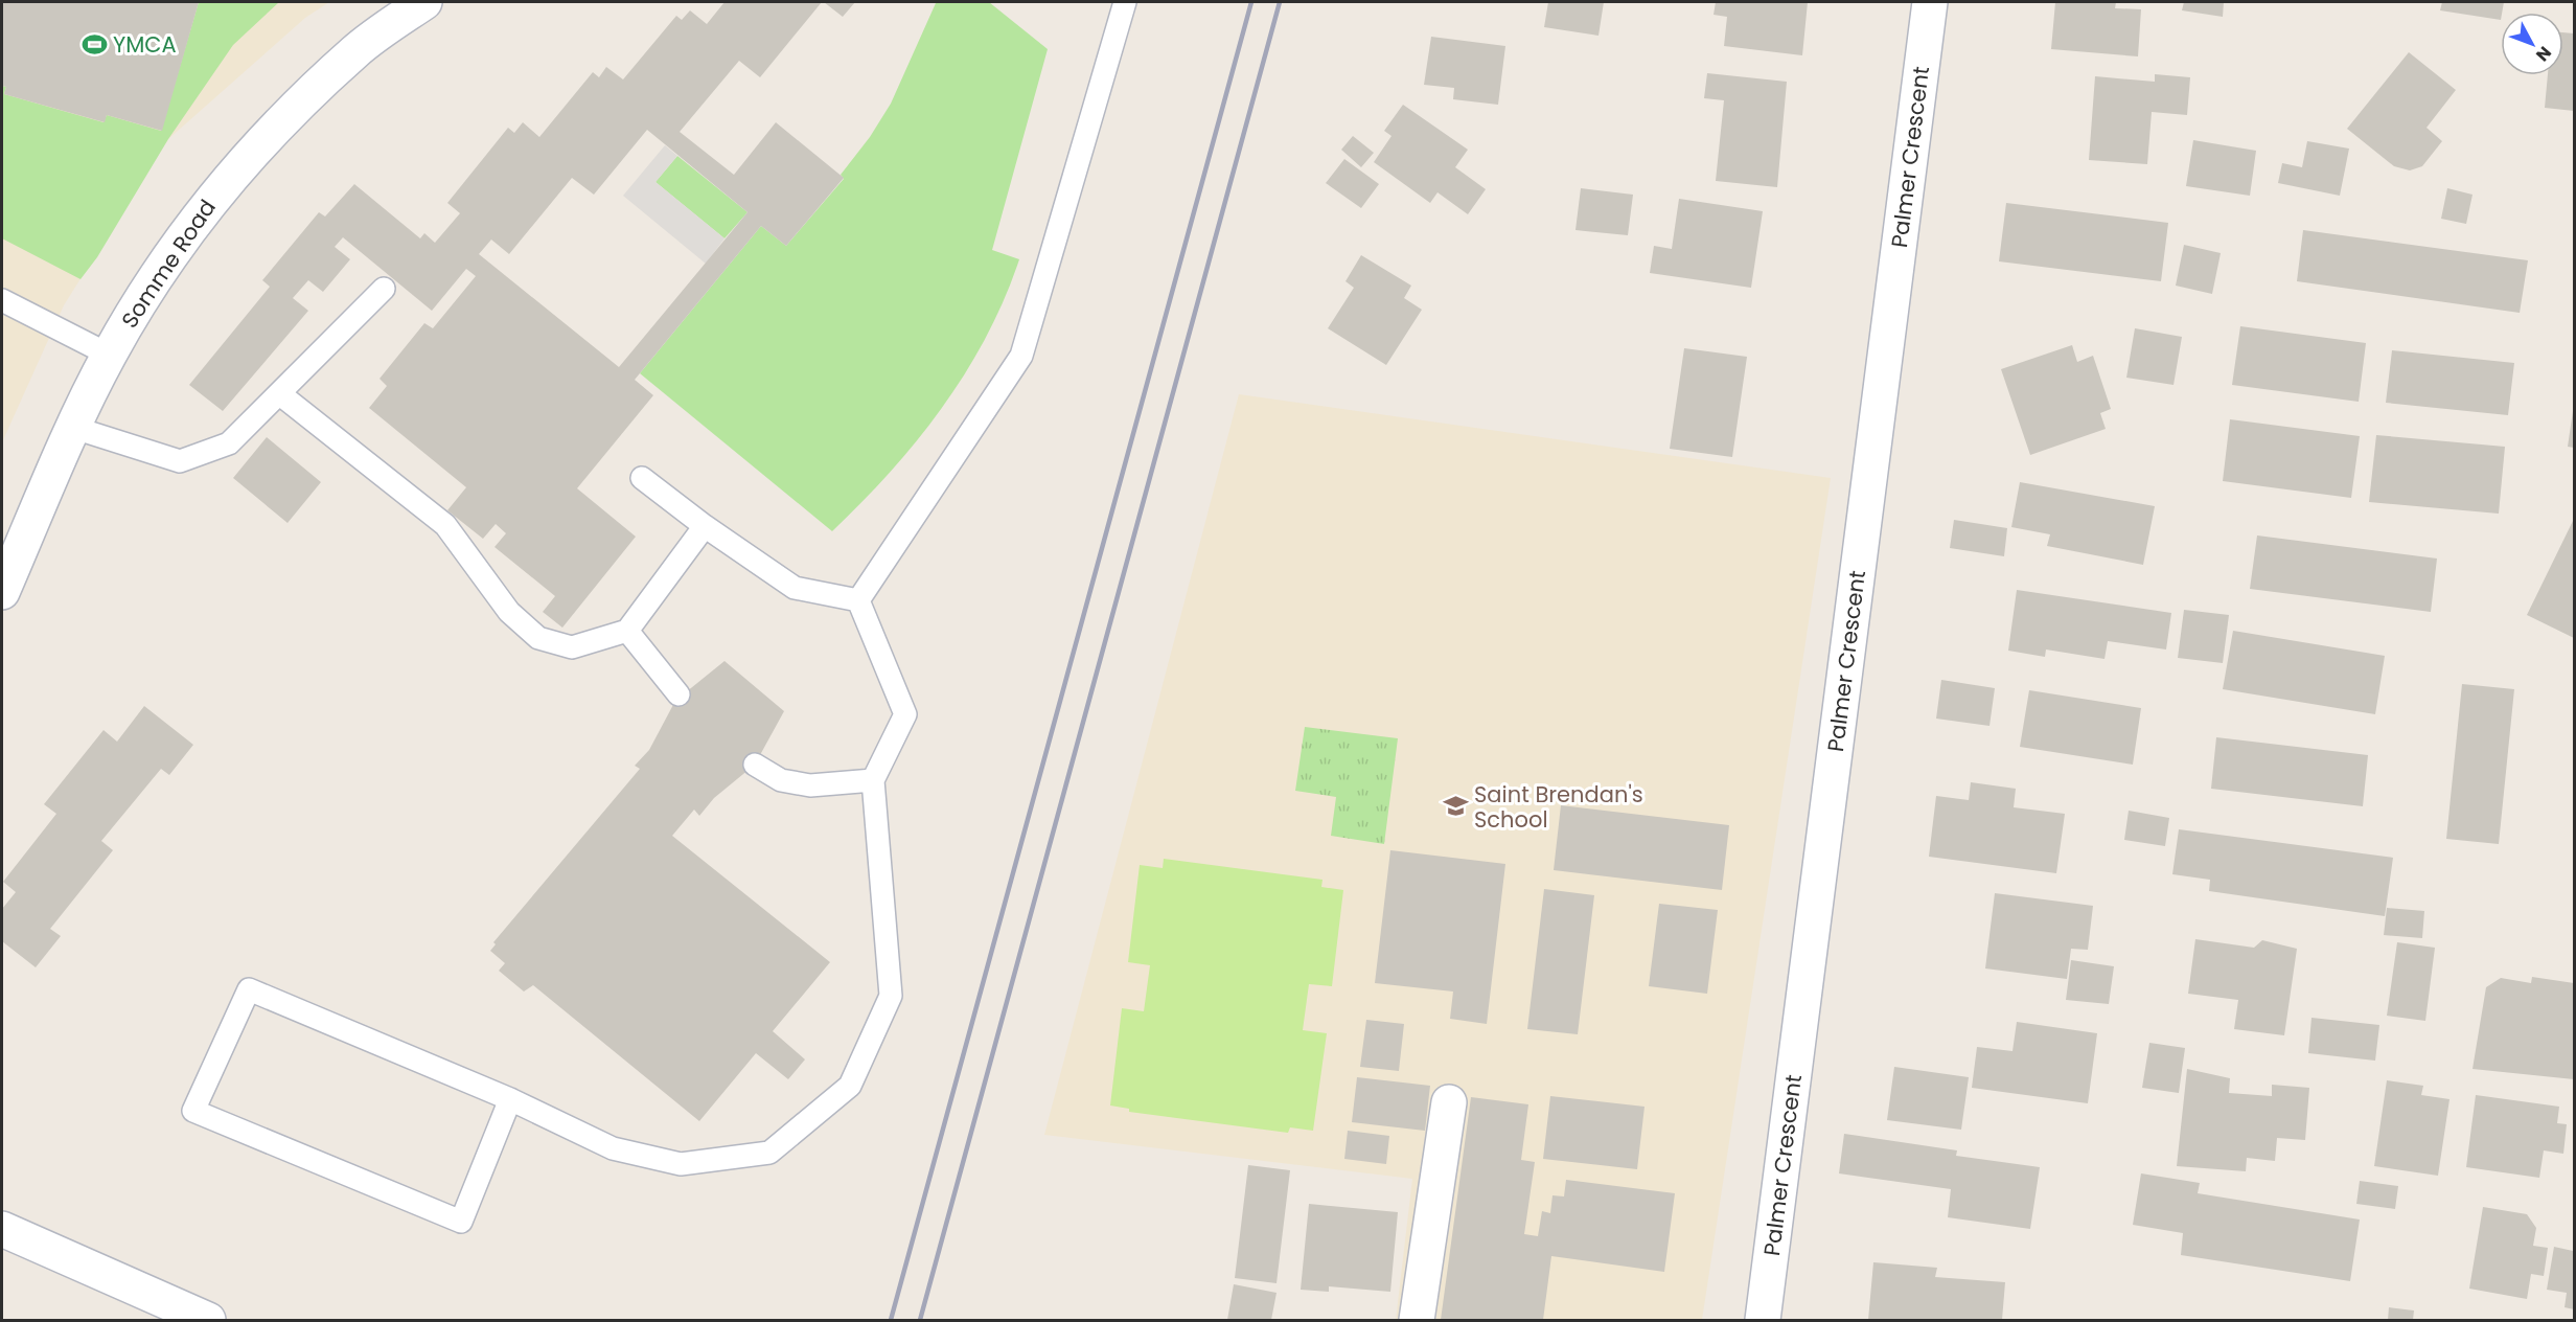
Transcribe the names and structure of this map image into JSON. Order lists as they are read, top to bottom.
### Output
{
  "streets": {
    "street": ["Palmer Crescent", "Somme Road"]
  },
  "places": {
    "sports": ["YMCA"],
    "school or university": ["Saint Brendan's School"]
  },
  "north": "bottom right"
}
